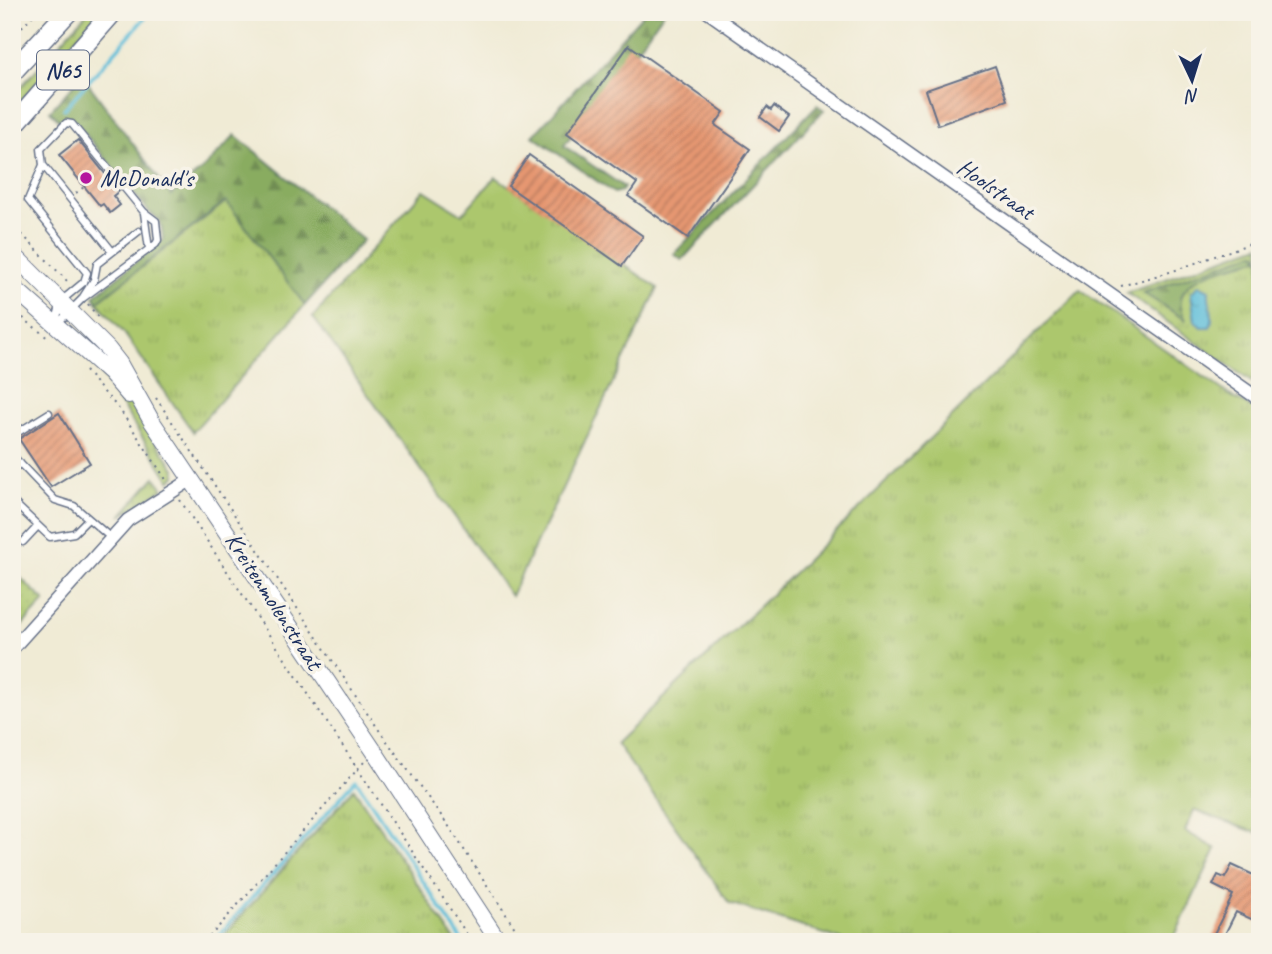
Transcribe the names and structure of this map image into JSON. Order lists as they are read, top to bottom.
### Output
{
  "streets": {
    "main road": ["N65"],
    "street": ["Hoolstraat", "Kreitenmolenstraat"]
  },
  "places": ["McDonald's"],
  "north": "bottom"
}
